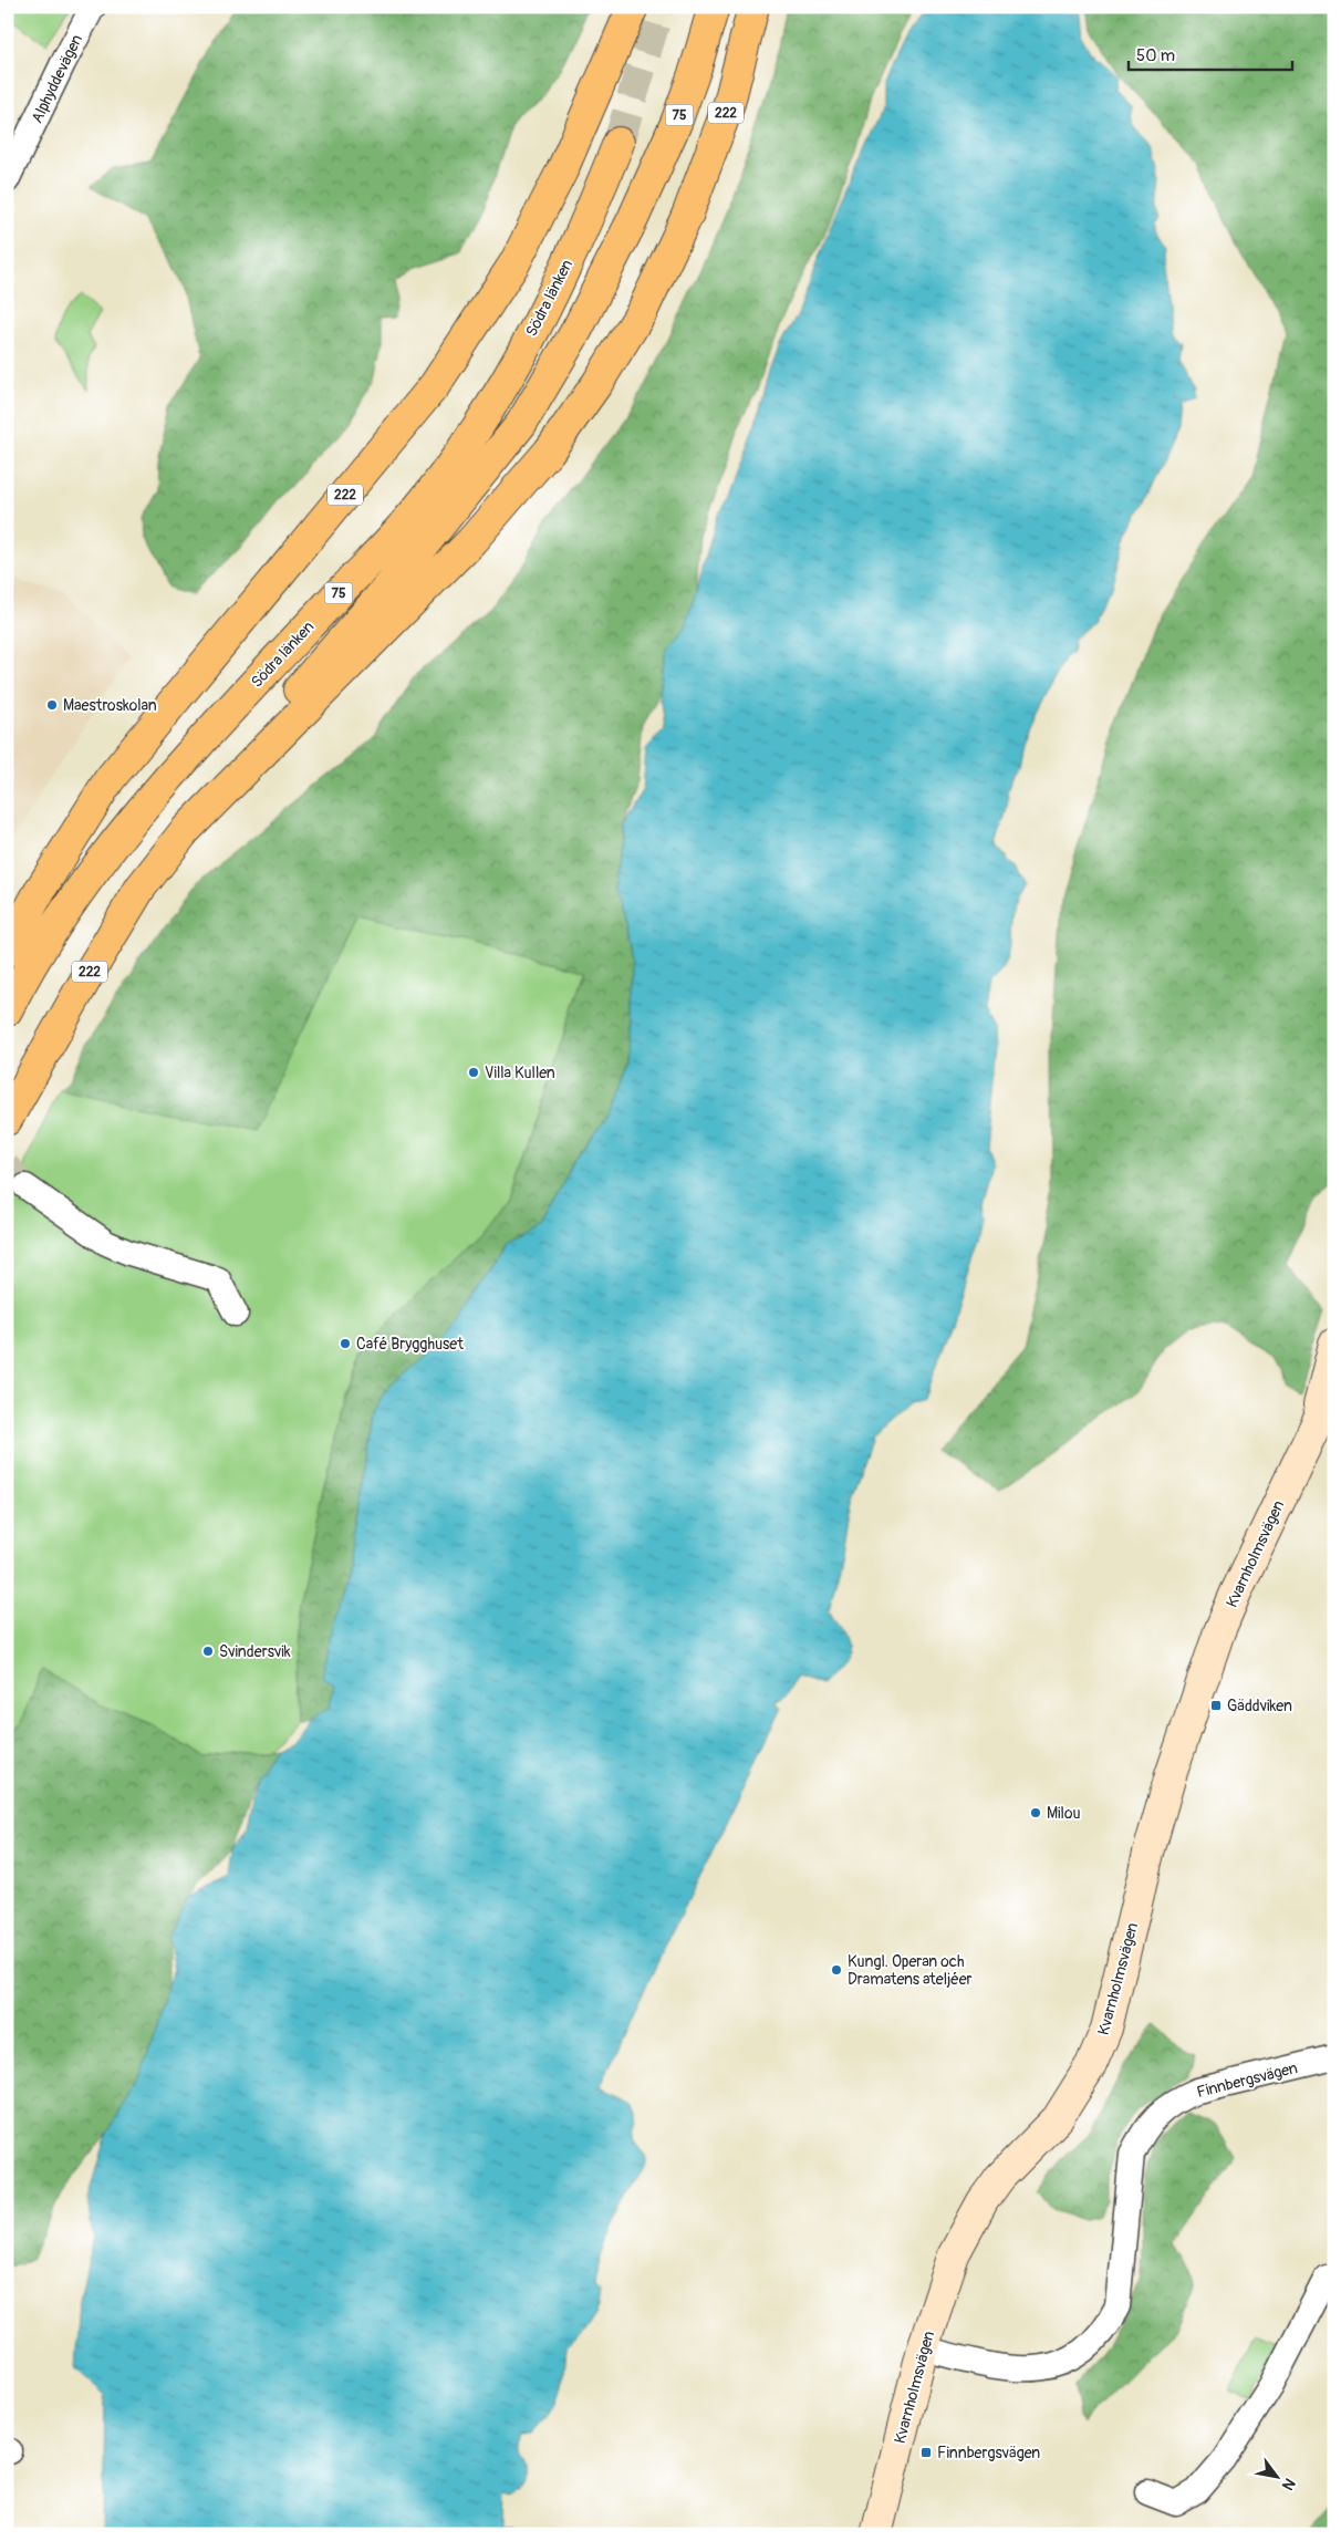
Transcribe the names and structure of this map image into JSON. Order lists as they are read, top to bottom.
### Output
{
  "streets": {
    "main road": ["222", "75", "Södra länken"],
    "street": ["Alphyddevägen", "Kvarnholmsvägen", "Finnbergsvägen"]
  },
  "crossings": [
    ["222", "75"],
    ["Kvarnholmsvägen", "Finnbergsvägen"]
  ],
  "places": {
    "other": [
      "Maestroskolan",
      "Villa Kullen",
      "Café Brygghuset",
      "Svindersvik",
      "Milou",
      "Kungl. Operan och Dramatens ateljéer"
    ],
    "transit": ["Gäddviken", "Finnbergsvägen"]
  },
  "scale_bar": "50 m",
  "north": "bottom right"
}
